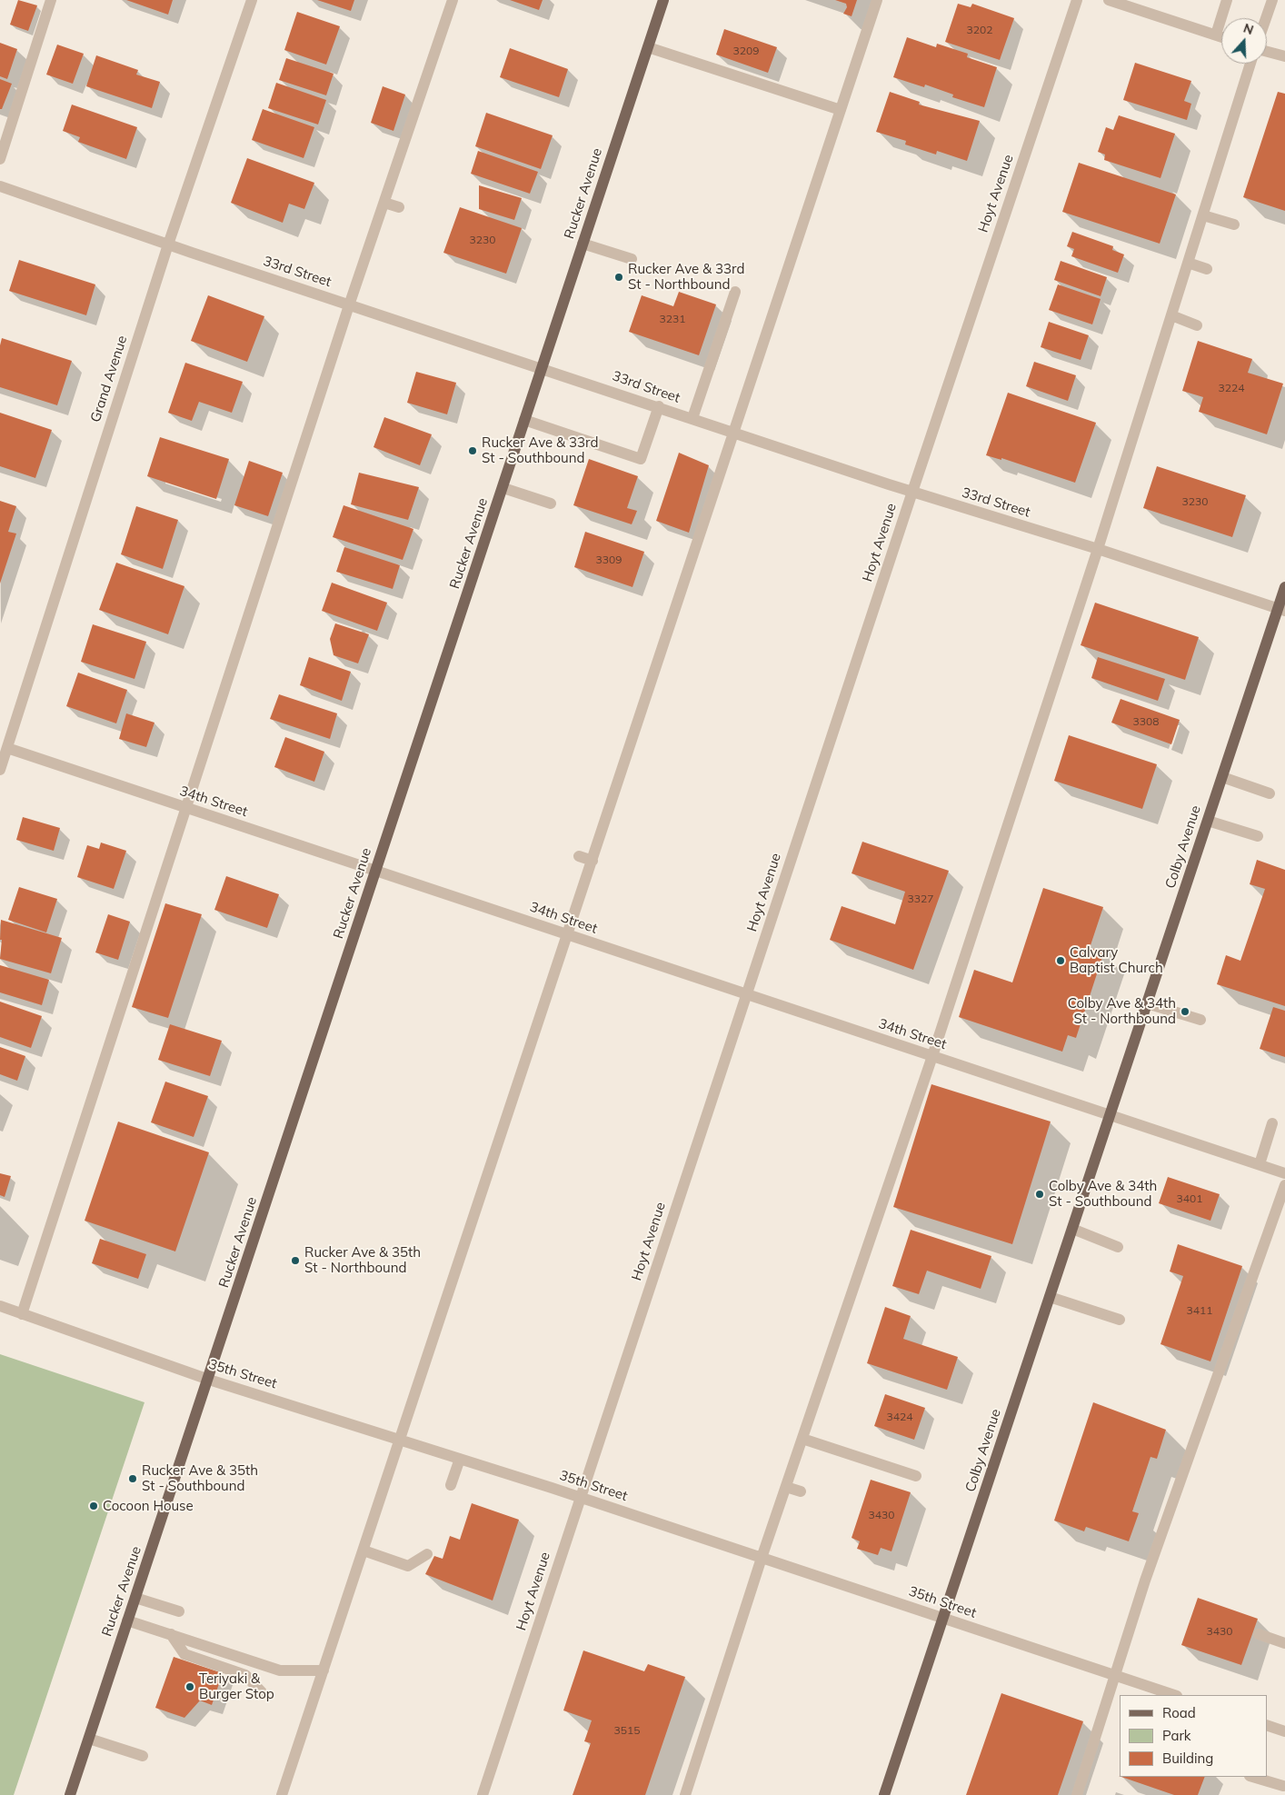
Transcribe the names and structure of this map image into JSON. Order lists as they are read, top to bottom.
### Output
{
  "streets": {
    "main road": ["Rucker Avenue", "Colby Avenue"],
    "street": [
      "Hoyt Avenue",
      "33rd Street",
      "Grand Avenue",
      "34th Street",
      "35th Street"
    ]
  },
  "crossings": [
    ["Rucker Avenue", "33rd Street"],
    ["Rucker Avenue", "34th Street"],
    ["Rucker Avenue", "35th Street"],
    ["Hoyt Avenue", "33rd Street"],
    ["Hoyt Avenue", "34th Street"],
    ["Hoyt Avenue", "35th Street"],
    ["33rd Street", "Grand Avenue"],
    ["33rd Street", "Colby Avenue"],
    ["Grand Avenue", "34th Street"],
    ["34th Street", "Colby Avenue"],
    ["Colby Avenue", "35th Street"]
  ],
  "places": [
    "Rucker Ave & 33rd St - Northbound",
    "Rucker Ave & 33rd St - Southbound",
    "Calvary Baptist Church",
    "Colby Ave & 34th St - Northbound",
    "Colby Ave & 34th St - Southbound",
    "Rucker Ave & 35th St - Northbound",
    "Rucker Ave & 35th St - Southbound",
    "Cocoon House",
    "Teriyaki & Burger Stop"
  ],
  "house_numbers": [
    "3202",
    "3209",
    "3230",
    "3231",
    "3224",
    "3230",
    "3309",
    "3308",
    "3327",
    "3401",
    "3411",
    "3424",
    "3430",
    "3430",
    "3515"
  ],
  "legend": ["Road", "Park", "Building"],
  "north": "top"
}
